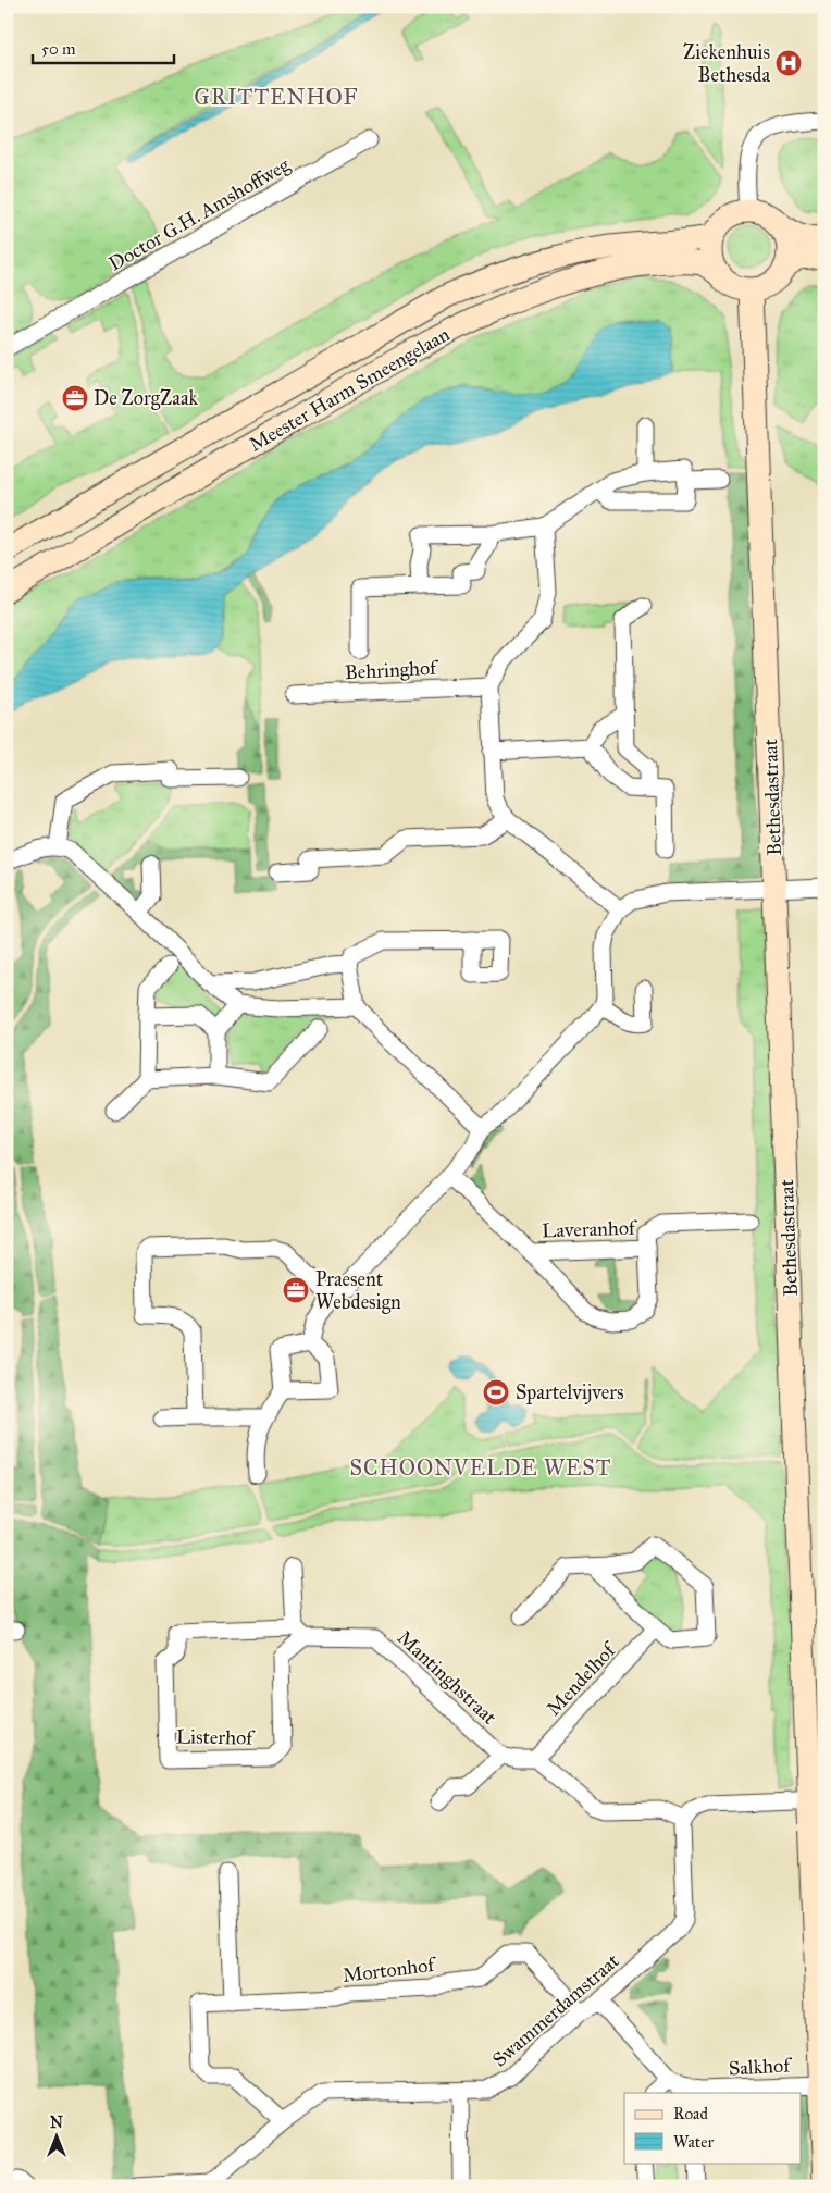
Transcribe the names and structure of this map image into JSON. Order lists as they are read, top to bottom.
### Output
{
  "streets": {
    "street": [
      "Doctor G.H. Amshoffweg",
      "Meester Harm Smeengelaan",
      "Behringhof",
      "Bethesdastraat",
      "Laveranhof",
      "Mantinghstraat",
      "Mendelhof",
      "Listerhof",
      "Mortonhof",
      "Swammerdamstraat",
      "Salkhof"
    ]
  },
  "crossings": [
    ["Meester Harm Smeengelaan", "Bethesdastraat"],
    ["Bethesdastraat", "Salkhof"],
    ["Mantinghstraat", "Listerhof"],
    ["Mortonhof", "Swammerdamstraat"],
    ["Swammerdamstraat", "Salkhof"]
  ],
  "districts": ["GRITTENHOF", "SCHOONVELDE WEST"],
  "places": {
    "hospital": ["Ziekenhuis Bethesda"],
    "office": ["De ZorgZaak", "Praesent Webdesign"],
    "sports": ["Spartelvijvers"]
  },
  "legend": ["Road", "Water"],
  "scale_bar": "50 m",
  "north": "top"
}
